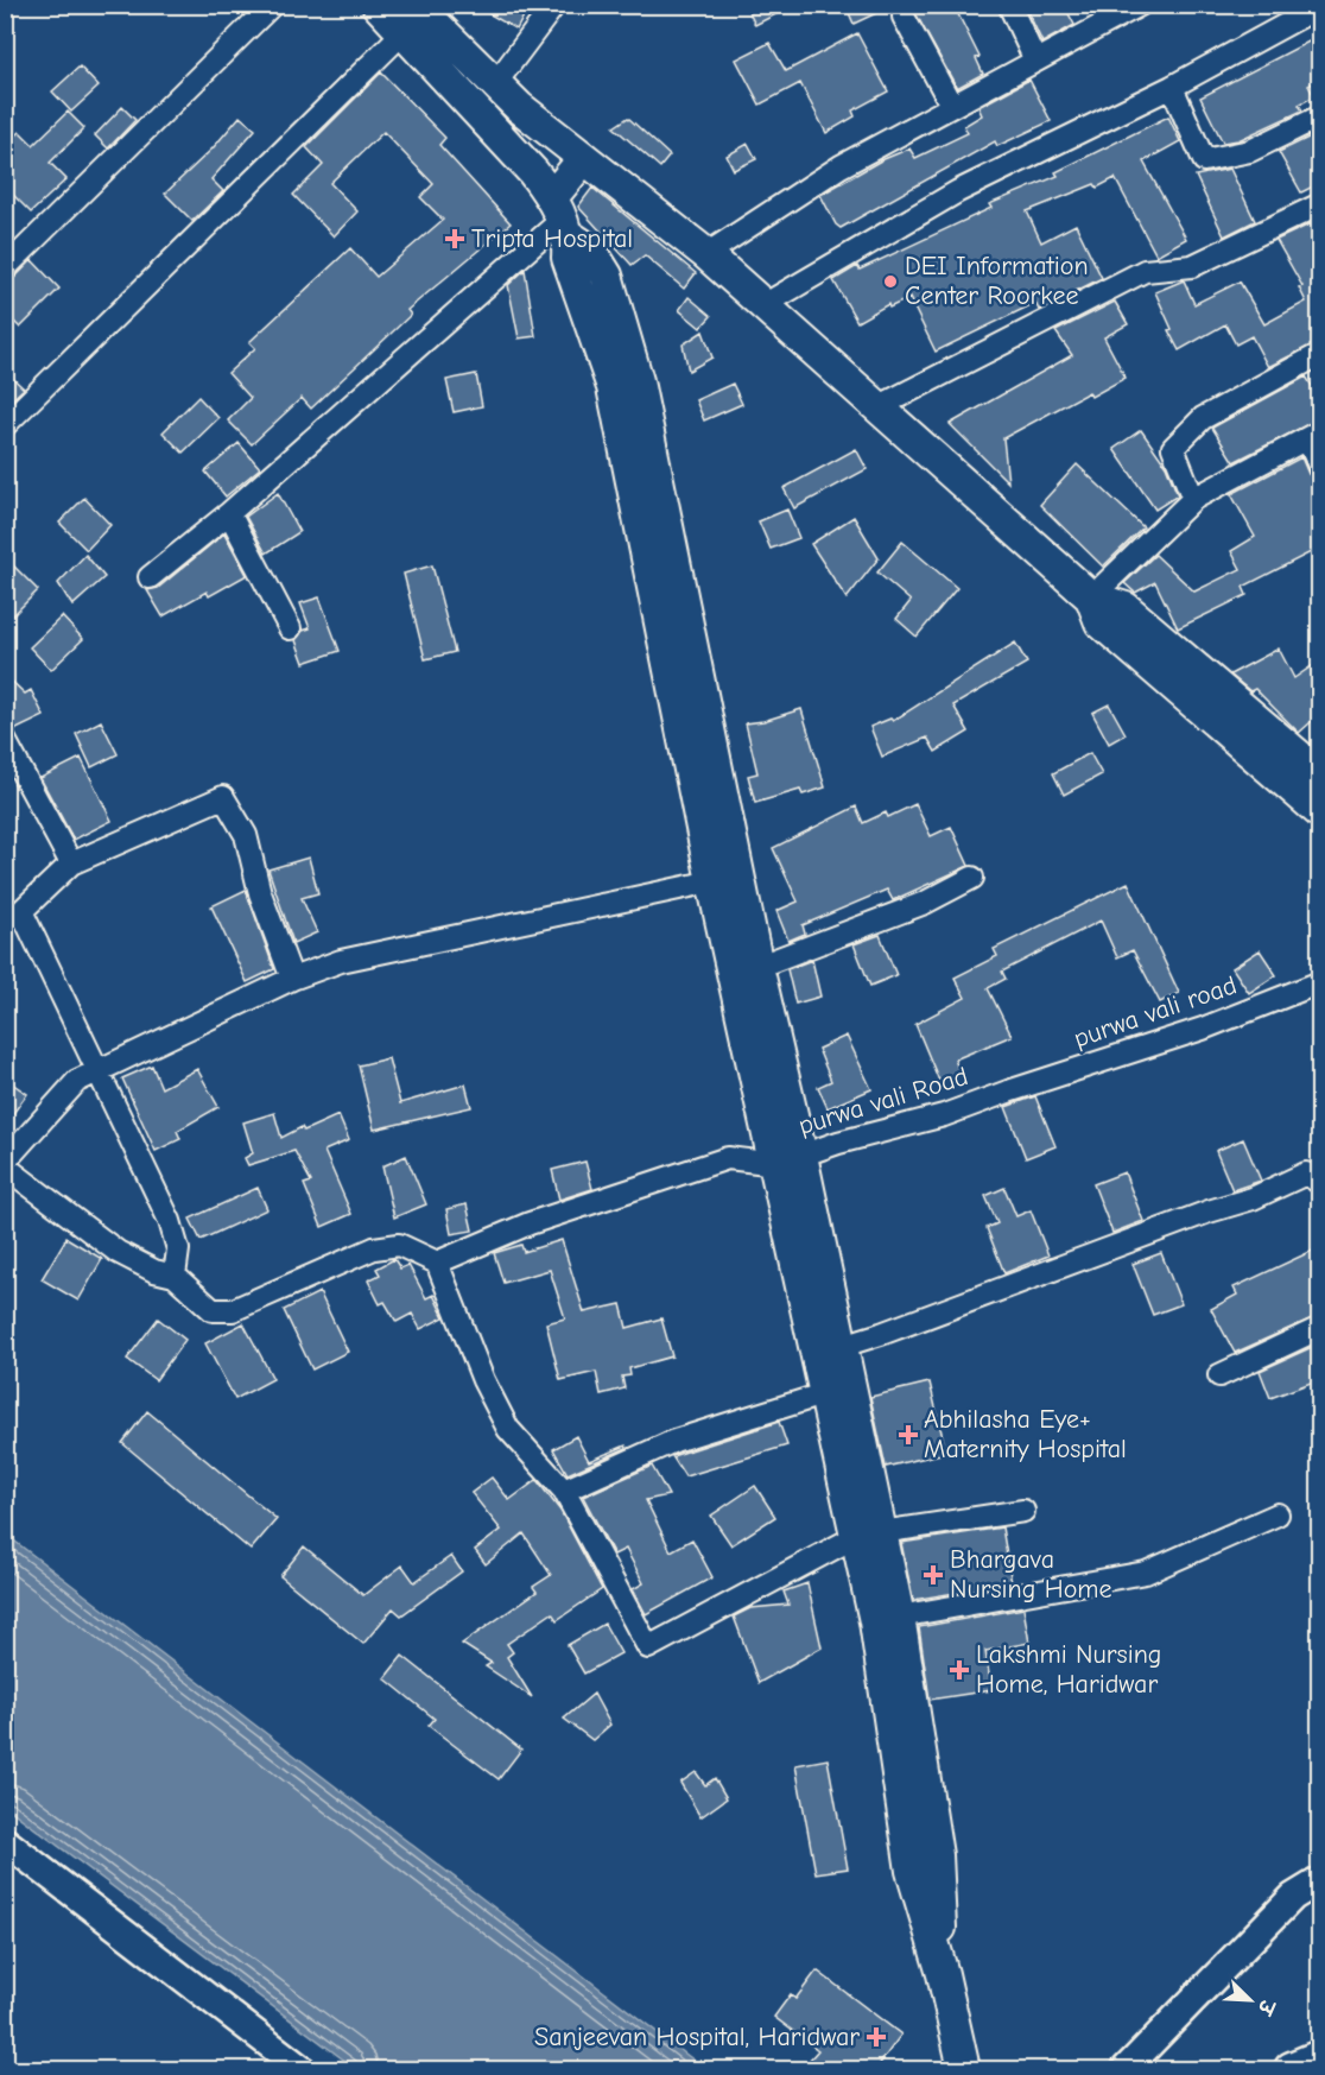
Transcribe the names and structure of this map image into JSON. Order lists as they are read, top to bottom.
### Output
{
  "streets": {
    "street": ["purwa vali road", "purwa vali Road"]
  },
  "crossings": [
    ["purwa vali road", "purwa vali Road"]
  ],
  "places": {
    "health": [
      "Tripta Hospital",
      "Abhilasha Eye+ Maternity Hospital",
      "Bhargava Nursing Home",
      "Lakshmi Nursing Home, Haridwar",
      "Sanjeevan Hospital, Haridwar"
    ],
    "other": ["DEI Information Center Roorkee"]
  },
  "north": "bottom right"
}
